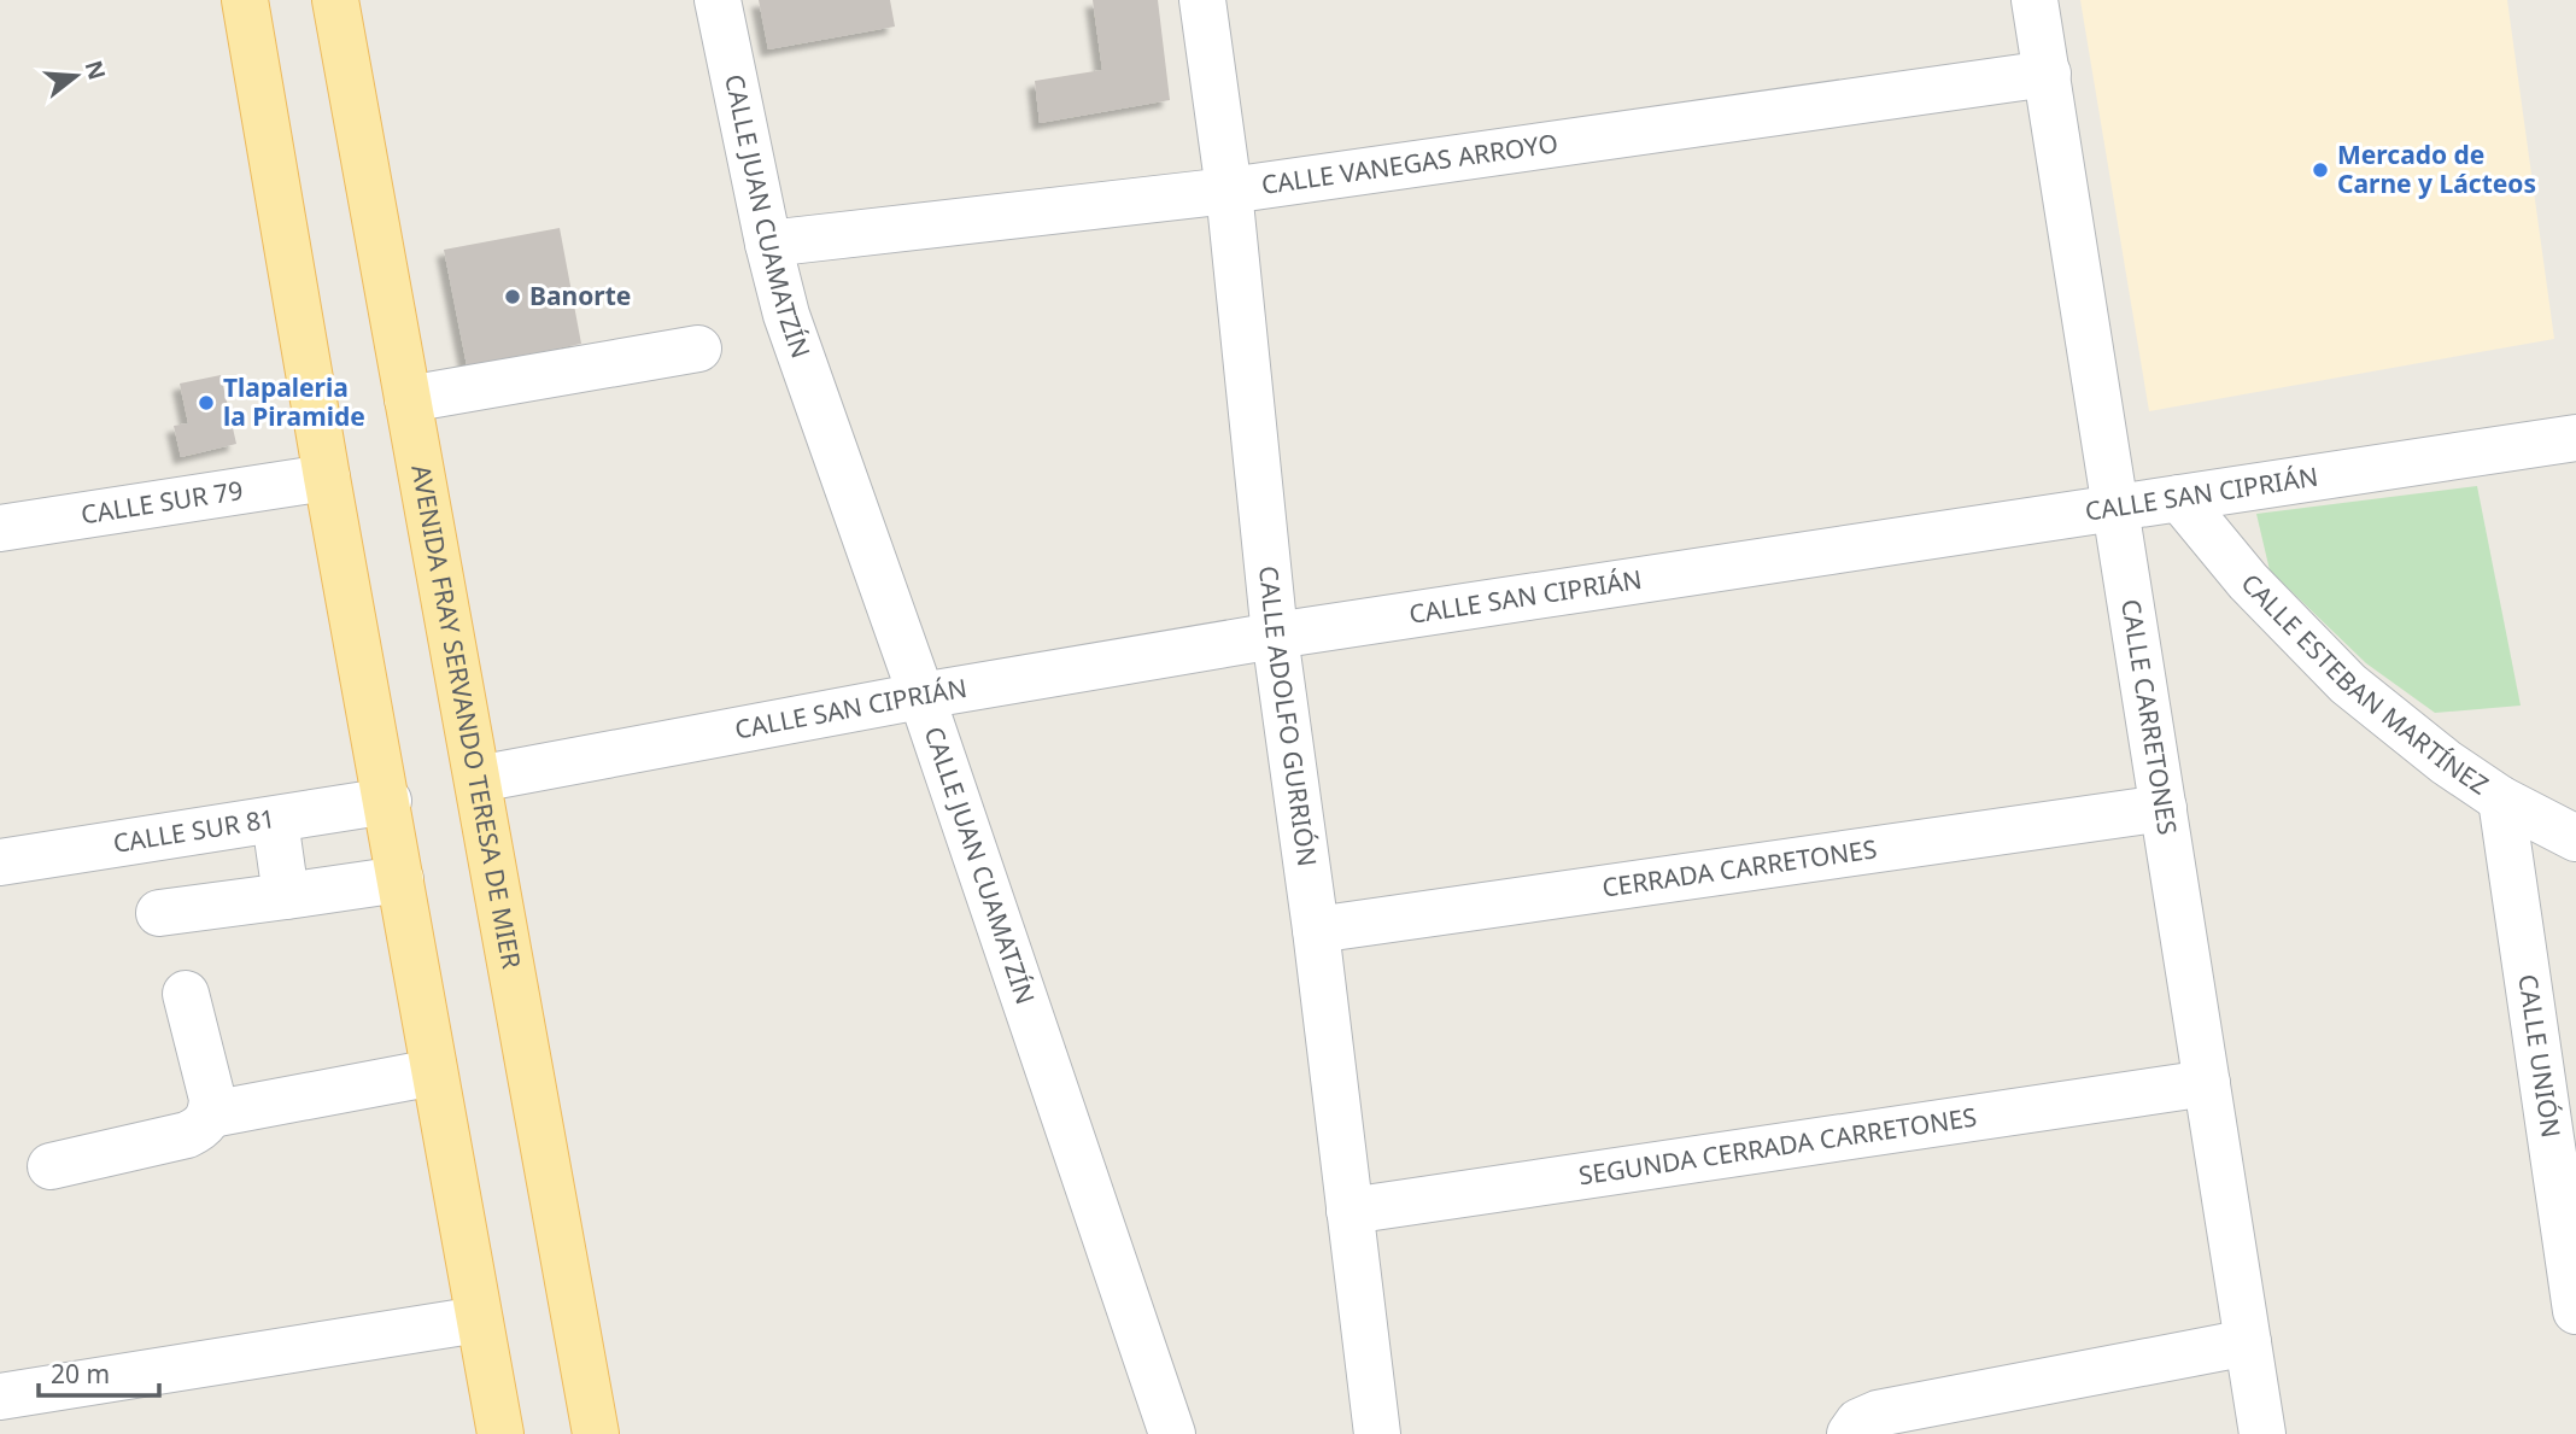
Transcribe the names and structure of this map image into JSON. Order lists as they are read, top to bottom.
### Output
{
  "streets": {
    "main road": ["AVENIDA FRAY SERVANDO TERESA DE MIER"],
    "street": [
      "CALLE VANEGAS ARROYO",
      "CALLE JUAN CUAMATZÍN",
      "CALLE SAN CIPRIÁN",
      "CALLE SUR 79",
      "CALLE ESTEBAN MARTÍNEZ",
      "CALLE CARRETONES",
      "CALLE ADOLFO GURRIÓN",
      "CALLE SUR 81",
      "CERRADA CARRETONES",
      "CALLE UNIÓN",
      "SEGUNDA CERRADA CARRETONES"
    ]
  },
  "crossings": [
    ["CALLE VANEGAS ARROYO", "CALLE JUAN CUAMATZÍN"],
    ["CALLE VANEGAS ARROYO", "CALLE CARRETONES"],
    ["CALLE VANEGAS ARROYO", "CALLE ADOLFO GURRIÓN"],
    ["CALLE JUAN CUAMATZÍN", "CALLE SAN CIPRIÁN"],
    ["CALLE SAN CIPRIÁN", "CALLE ESTEBAN MARTÍNEZ"],
    ["CALLE SAN CIPRIÁN", "AVENIDA FRAY SERVANDO TERESA DE MIER"],
    ["CALLE SAN CIPRIÁN", "CALLE CARRETONES"],
    ["CALLE SAN CIPRIÁN", "CALLE ADOLFO GURRIÓN"],
    ["CALLE ESTEBAN MARTÍNEZ", "CALLE UNIÓN"],
    ["CALLE CARRETONES", "CERRADA CARRETONES"],
    ["CALLE CARRETONES", "SEGUNDA CERRADA CARRETONES"],
    ["CALLE ADOLFO GURRIÓN", "CERRADA CARRETONES"],
    ["CALLE ADOLFO GURRIÓN", "SEGUNDA CERRADA CARRETONES"]
  ],
  "places": ["Mercado de Carne y Lácteos", "Banorte", "Tlapaleria la Piramide"],
  "scale_bar": "20 m",
  "north": "right"
}
